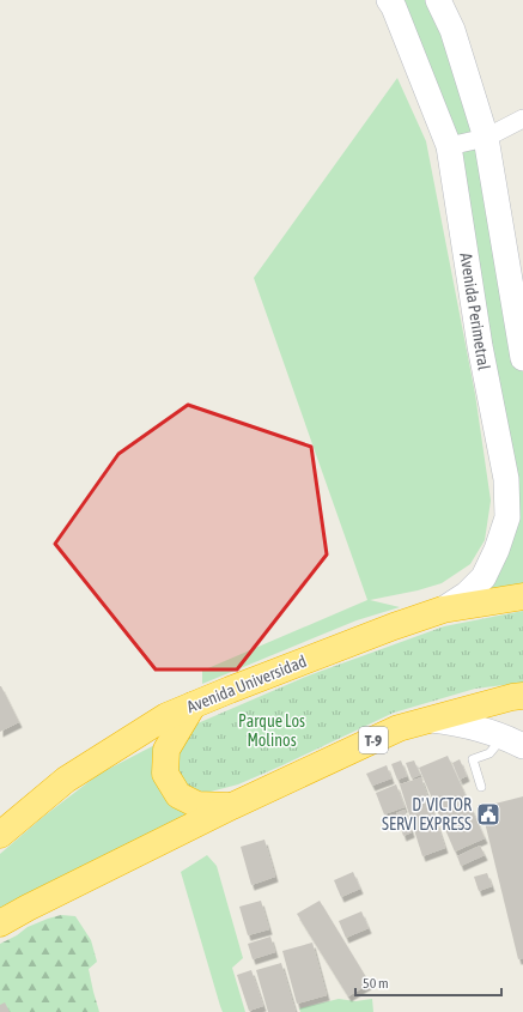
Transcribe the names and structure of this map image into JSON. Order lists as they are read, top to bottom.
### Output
{
  "streets": {
    "highway": ["Avenida Universidad", "T-9"],
    "main road": ["Avenida Perimetral"]
  },
  "crossings": [
    ["Avenida Perimetral", "Avenida Universidad"],
    ["Avenida Universidad", "T-9"]
  ],
  "parks": ["Parque Los Molinos"],
  "places": {
    "public building": ["D' VICTOR SERVI EXPRESS"]
  },
  "scale_bar": "50 m"
}
